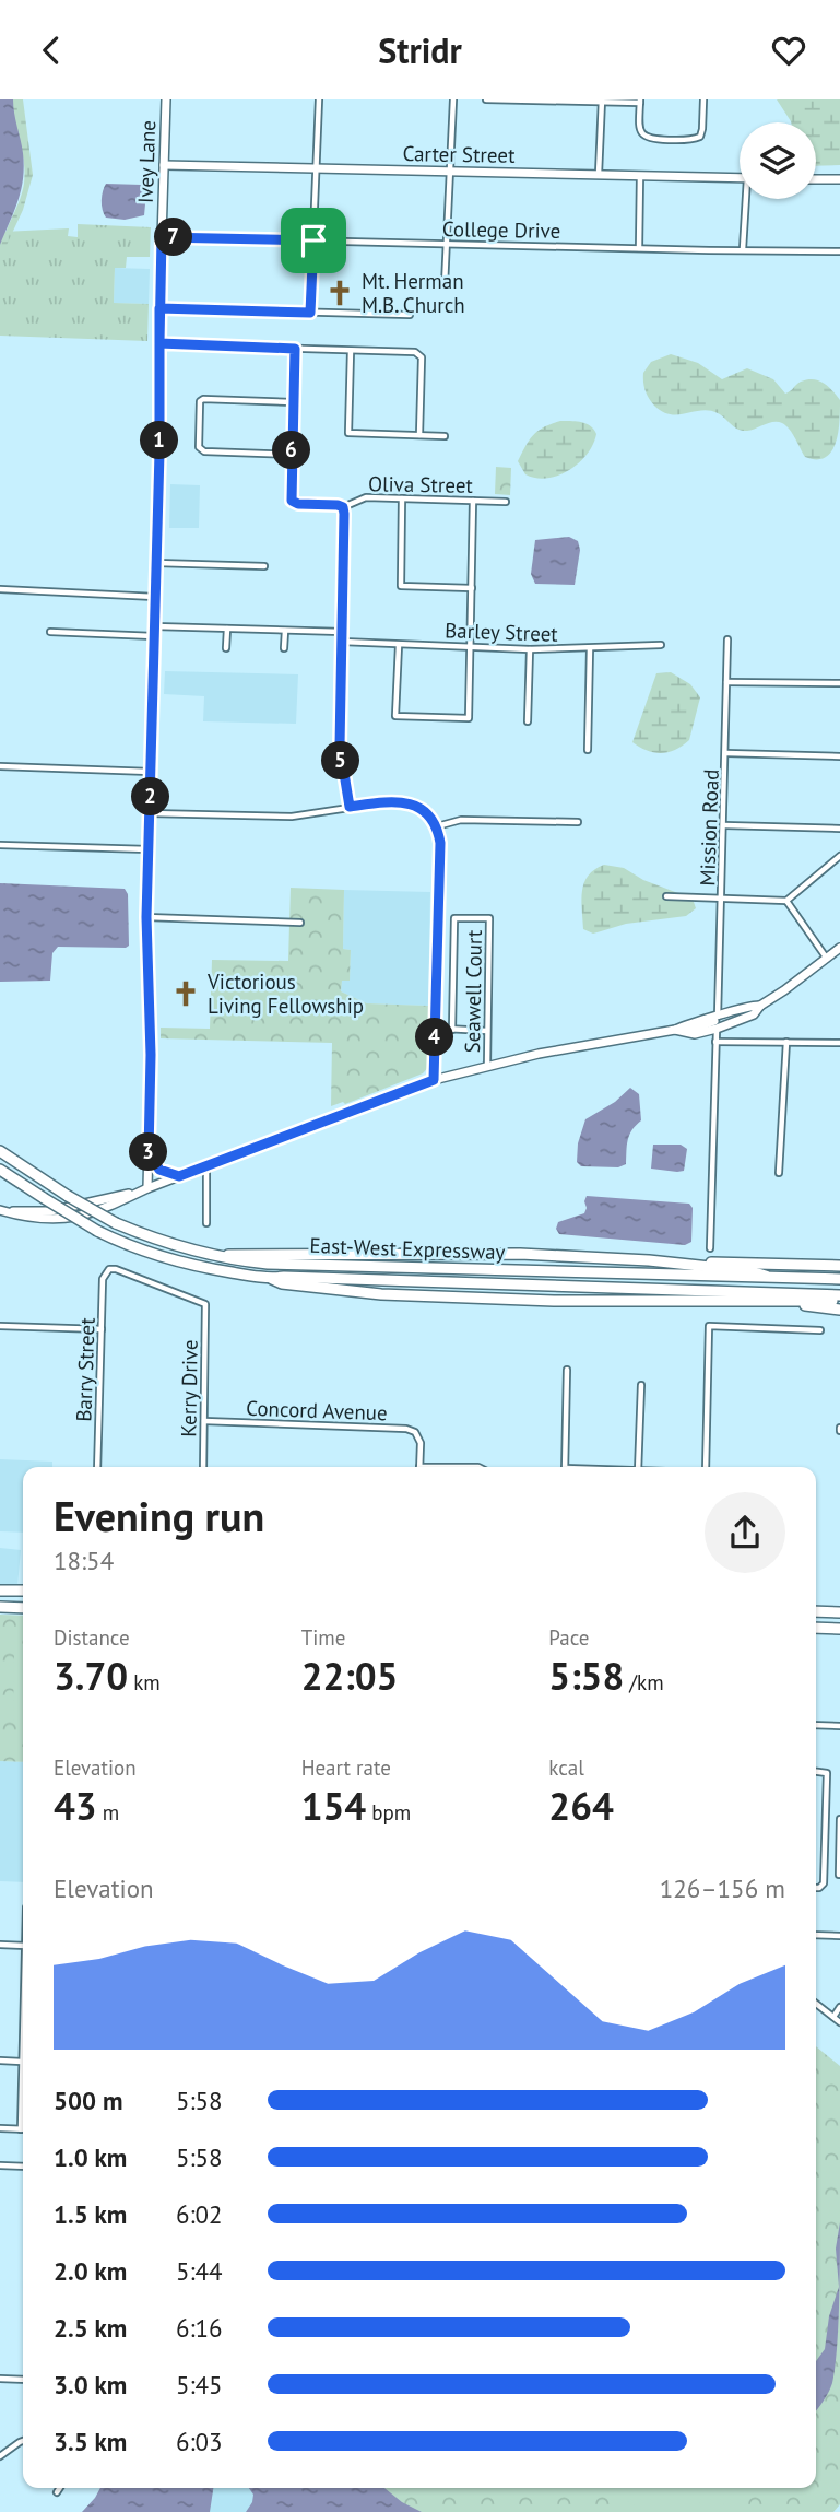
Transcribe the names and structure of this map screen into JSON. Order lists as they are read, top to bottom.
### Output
{
  "streets": {
    "highway": ["East-West Expressway"],
    "street": [
      "Carter Street",
      "Ivey Lane",
      "College Drive",
      "Oliva Street",
      "Barley Street",
      "Mission Road",
      "Seawell Court",
      "Barry Street",
      "Kerry Drive",
      "Concord Avenue"
    ]
  },
  "crossings": [
    ["Carter Street", "Ivey Lane"],
    ["Ivey Lane", "College Drive"],
    ["Barry Street", "Kerry Drive"],
    ["Kerry Drive", "Concord Avenue"]
  ],
  "places": {
    "church": ["Mt. Herman M.B. Church", "Victorious Living Fellowship"]
  },
  "page": {
    "header": "Stridr",
    "pins": [
      "7",
      "1",
      "6",
      "5",
      "2",
      "4",
      "3"
    ],
    "heading": ["Evening run", "18:54"],
    "stats": [
      ["Distance", "3.70 km"],
      ["Time", "22:05"],
      ["Pace", "5:58 /km"],
      ["Elevation", "43 m"],
      ["Heart rate", "154 bpm"],
      ["kcal", "264"]
    ],
    "chart": ["Elevation", "126–156 m"],
    "list": [
      {
        "name": "500 m",
        "note": "5:58"
      },
      {
        "name": "1.0 km",
        "note": "5:58"
      },
      {
        "name": "1.5 km",
        "note": "6:02"
      },
      {
        "name": "2.0 km",
        "note": "5:44"
      },
      {
        "name": "2.5 km",
        "note": "6:16"
      },
      {
        "name": "3.0 km",
        "note": "5:45"
      },
      {
        "name": "3.5 km",
        "note": "6:03"
      }
    ]
  }
}
